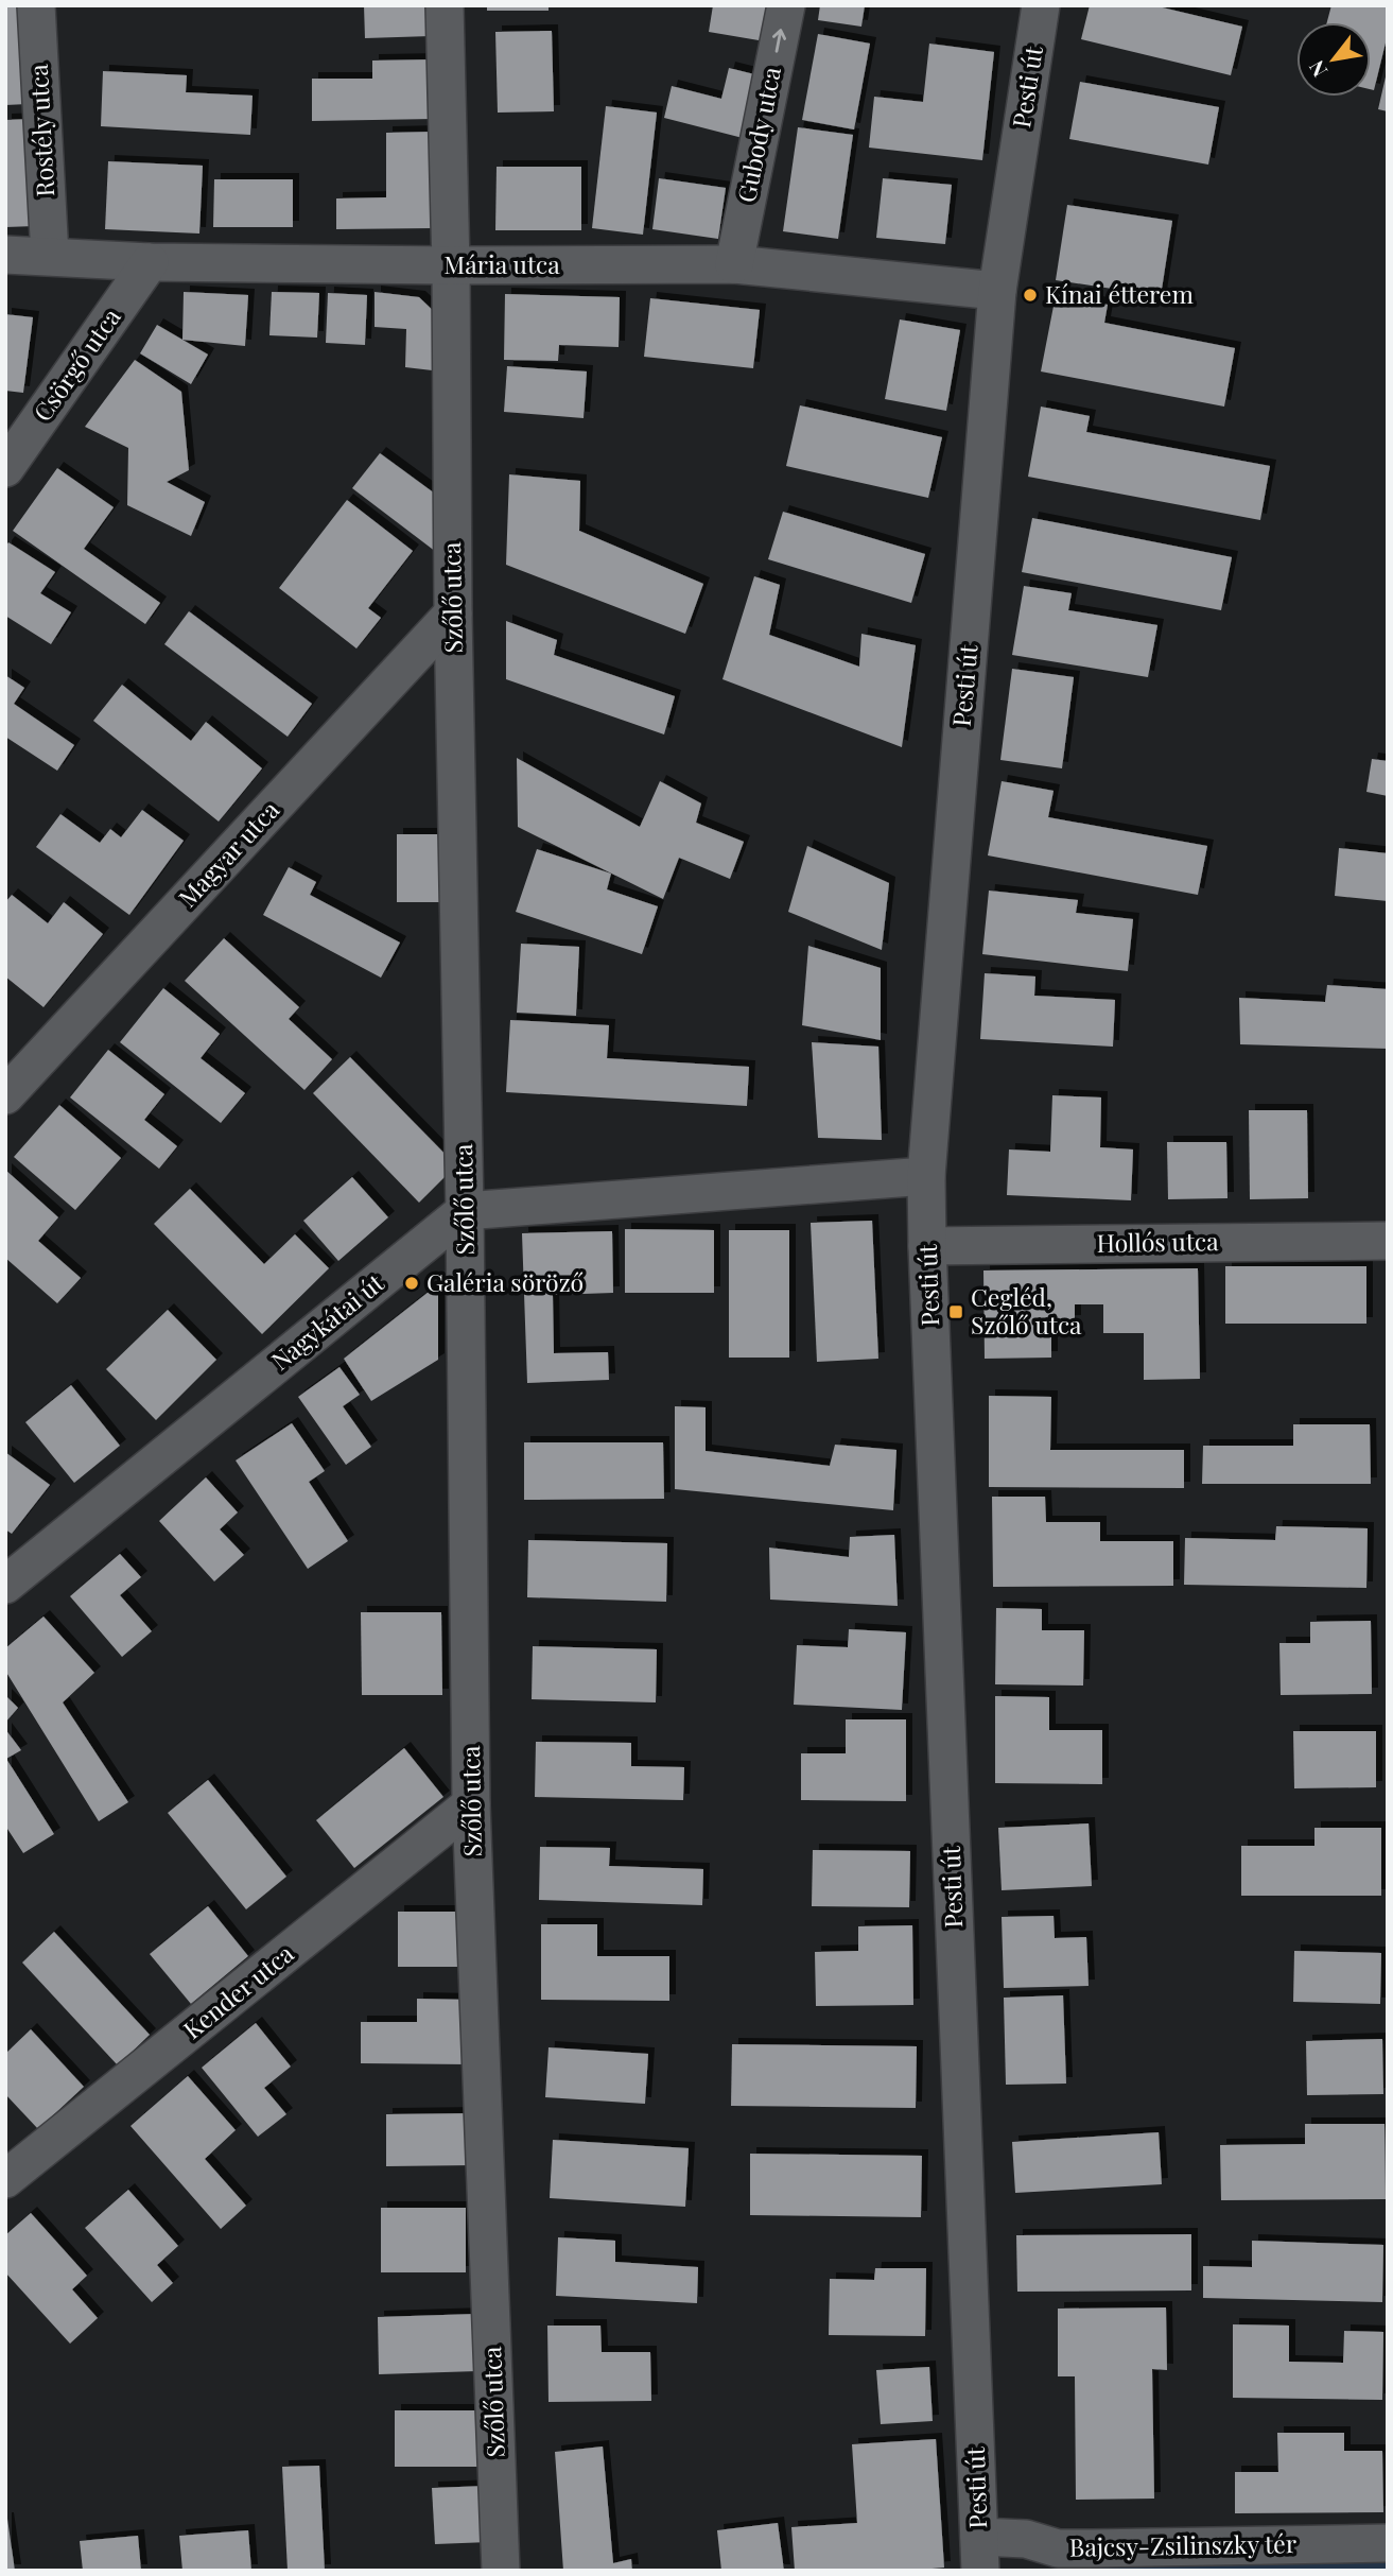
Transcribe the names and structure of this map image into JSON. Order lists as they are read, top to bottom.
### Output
{
  "streets": {
    "street": [
      "Pesti út",
      "Rostély utca",
      "Gubody utca",
      "Mária utca",
      "Csörgő utca",
      "Szőlő utca",
      "Magyar utca",
      "Hollós utca",
      "Nagykátai út",
      "Kender utca",
      "Bajcsy-Zsilinszky tér"
    ]
  },
  "crossings": [
    ["Pesti út", "Mária utca"],
    ["Pesti út", "Hollós utca"],
    ["Pesti út", "Bajcsy-Zsilinszky tér"],
    ["Rostély utca", "Mária utca"],
    ["Gubody utca", "Mária utca"],
    ["Mária utca", "Csörgő utca"],
    ["Mária utca", "Szőlő utca"],
    ["Szőlő utca", "Magyar utca"],
    ["Szőlő utca", "Nagykátai út"],
    ["Szőlő utca", "Kender utca"]
  ],
  "one_way": ["Gubody utca"],
  "places": {
    "other": ["Kínai étterem", "Galéria söröző"],
    "transit": ["Cegléd, Szőlő utca"]
  },
  "north": "bottom left"
}
